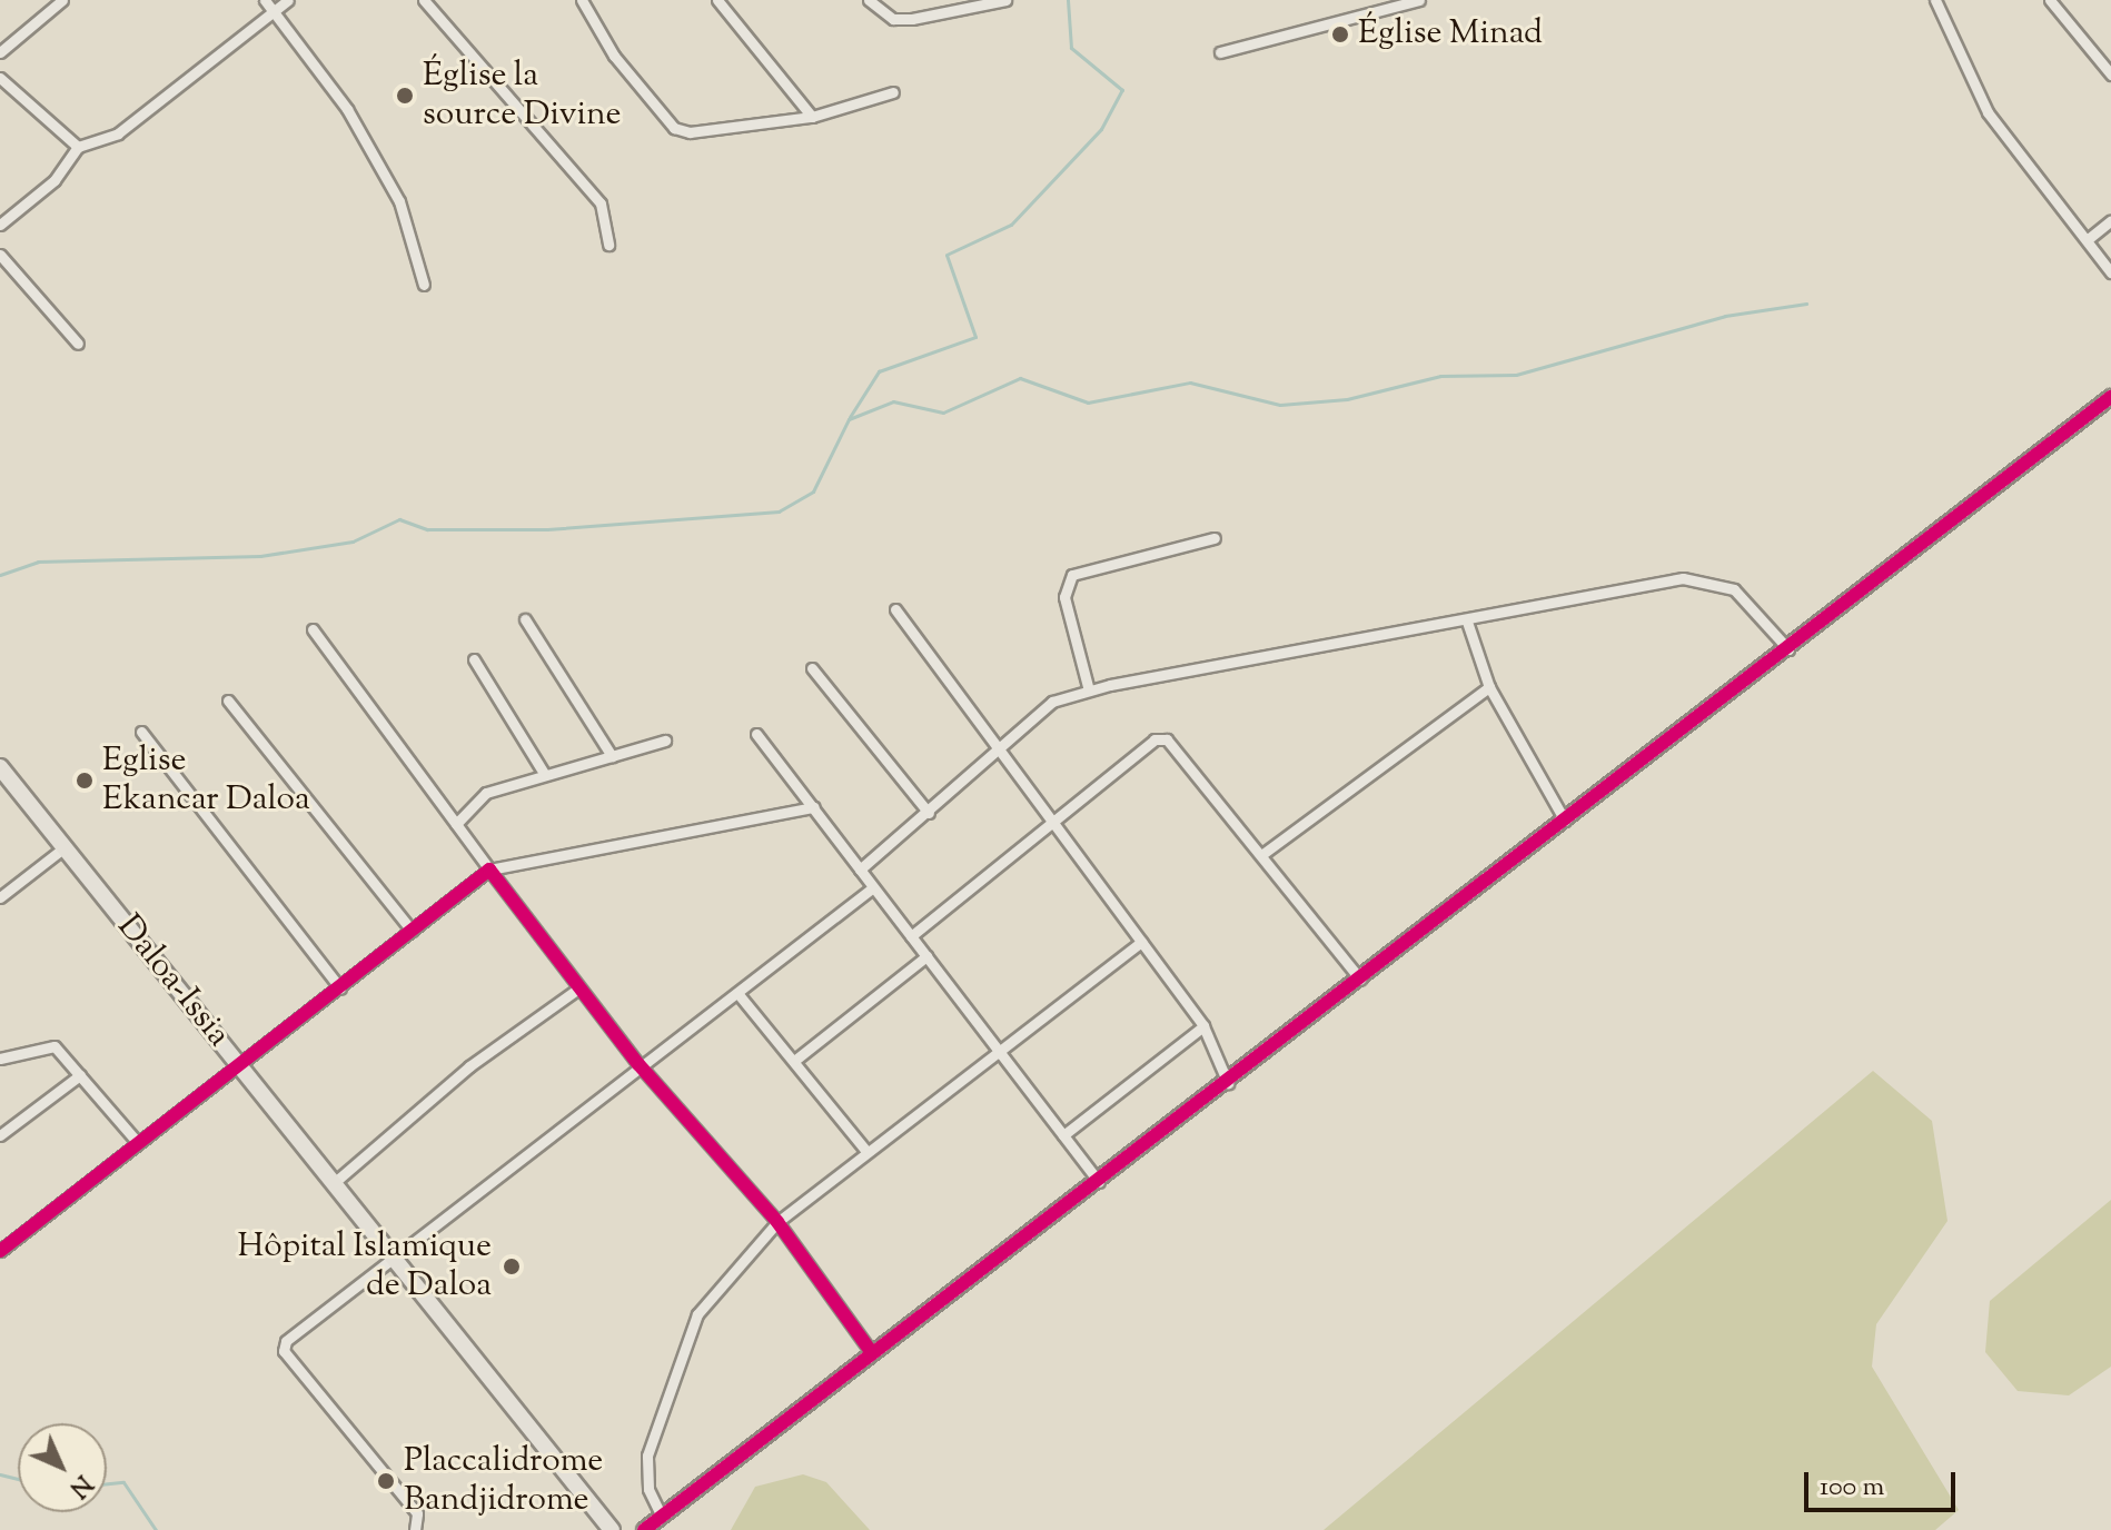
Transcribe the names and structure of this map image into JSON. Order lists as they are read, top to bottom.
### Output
{
  "streets": {
    "main road": ["Daloa-Issia"]
  },
  "places": [
    "Église Minad",
    "Église la source Divine",
    "Eglise Ekancar Daloa",
    "Hôpital Islamique de Daloa",
    "Placcalidrome Bandjidrome"
  ],
  "scale_bar": "100 m",
  "north": "bottom right"
}
